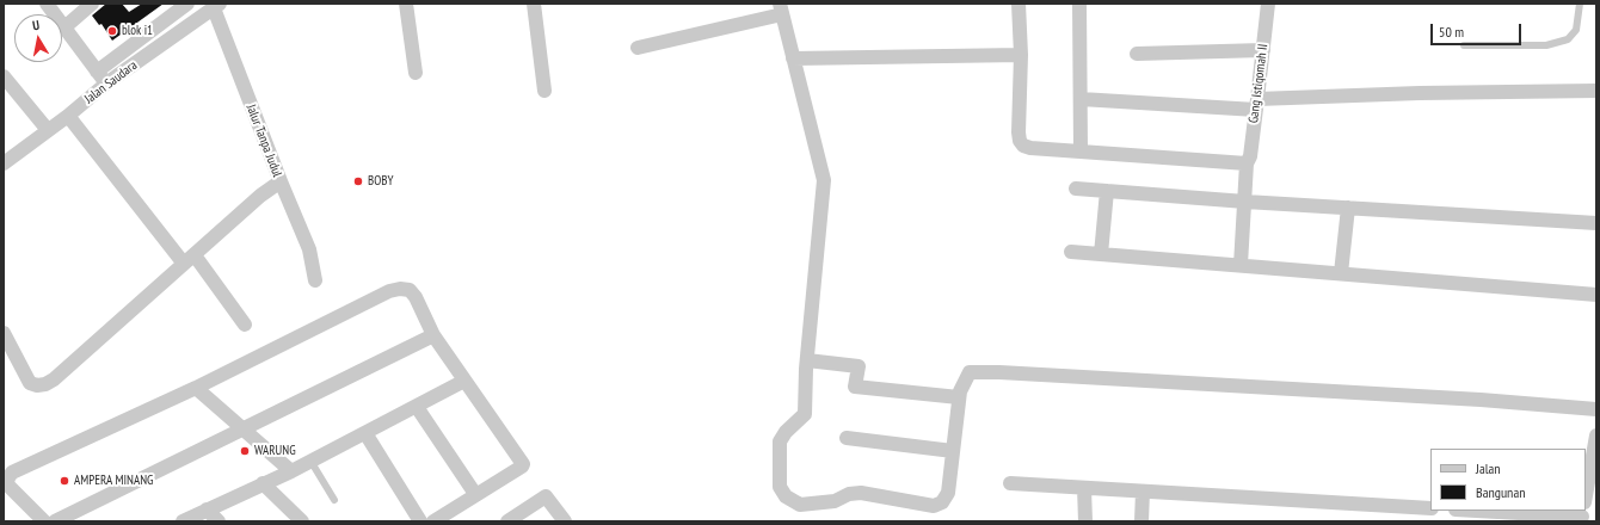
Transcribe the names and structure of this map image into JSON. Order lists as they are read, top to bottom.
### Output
{
  "streets": {
    "street": ["Jalan Saudara", "Gang Istiqomah II", "Jalur Tanpa Judul"]
  },
  "crossings": [
    ["Jalan Saudara", "Jalur Tanpa Judul"]
  ],
  "places": [
    "blok i1",
    "BOBY",
    "WARUNG",
    "AMPERA MINANG"
  ],
  "legend": ["Jalan", "Bangunan"],
  "scale_bar": "50 m",
  "north": "top"
}
